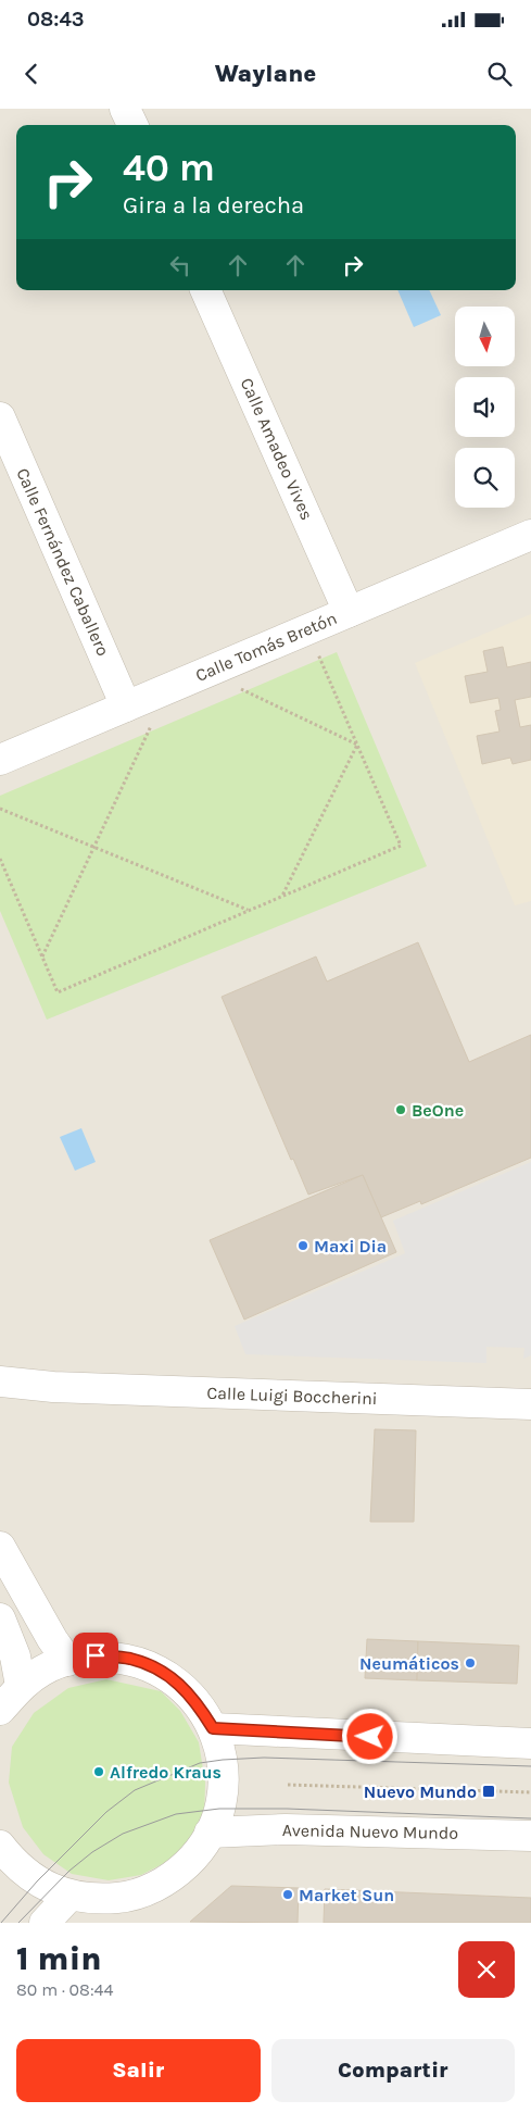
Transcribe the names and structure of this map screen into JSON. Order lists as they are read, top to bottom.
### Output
{
  "streets": {
    "street": [
      "Calle Amadeo Vives",
      "Calle Fernández Caballero",
      "Calle Tomás Bretón",
      "Calle Luigi Boccherini",
      "Avenida Nuevo Mundo"
    ]
  },
  "crossings": [
    ["Calle Amadeo Vives", "Calle Tomás Bretón"],
    ["Calle Fernández Caballero", "Calle Tomás Bretón"]
  ],
  "places": {
    "other": [
      "BeOne",
      "Maxi Dia",
      "Neumáticos",
      "Alfredo Kraus",
      "Market Sun"
    ],
    "transit": ["Nuevo Mundo"]
  },
  "north": "bottom",
  "page": {
    "status": "08:43",
    "header": "Waylane",
    "turn": ["40 m", "Gira a la derecha"],
    "heading": ["1 min", "80 m · 08:44"],
    "buttons": ["Salir", "Compartir"]
  }
}
